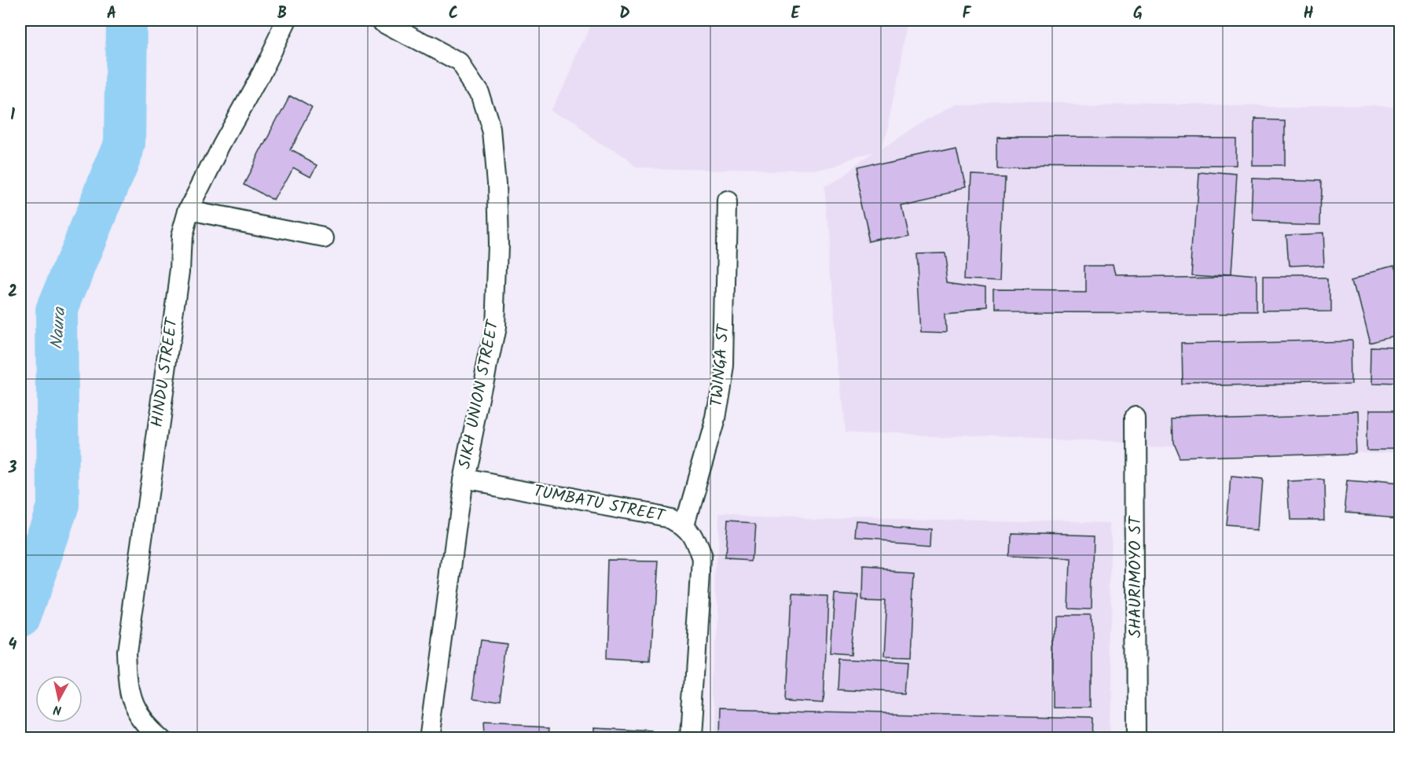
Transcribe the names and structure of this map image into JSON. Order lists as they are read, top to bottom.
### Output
{
  "streets": {
    "street": [
      "TWINGA ST",
      "HINDU STREET",
      "SIKH UNION STREET",
      "TUMBATU STREET",
      "SHAURIMOYO ST"
    ]
  },
  "crossings": [
    ["TWINGA ST", "TUMBATU STREET"],
    ["SIKH UNION STREET", "TUMBATU STREET"]
  ],
  "water": ["Naura"],
  "north": "bottom",
  "grid": {
    "columns": [
      "A",
      "B",
      "C",
      "D",
      "E",
      "F",
      "G",
      "H"
    ],
    "rows": [
      "1",
      "2",
      "3",
      "4"
    ]
  }
}
